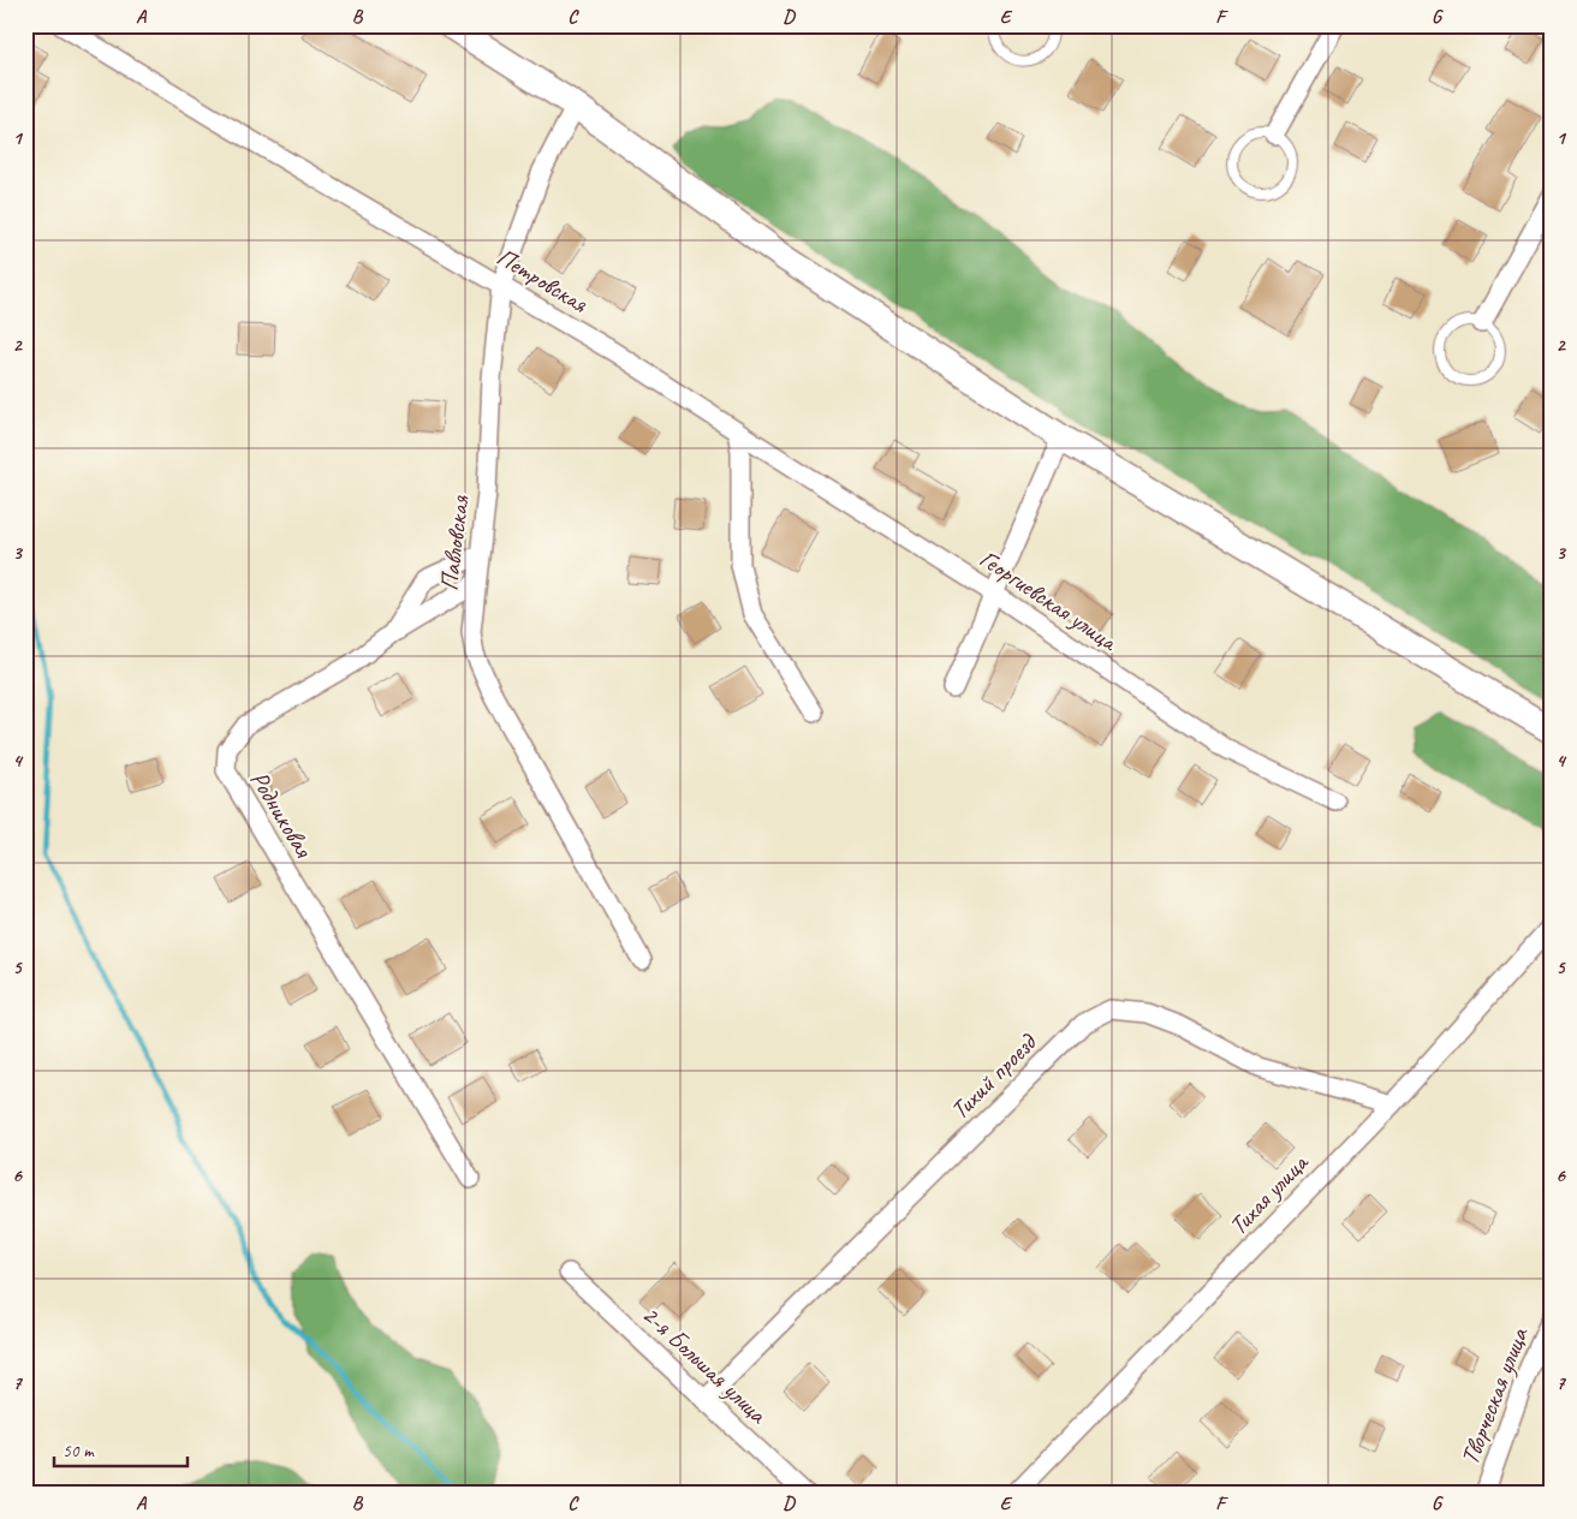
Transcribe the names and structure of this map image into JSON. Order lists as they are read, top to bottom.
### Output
{
  "streets": {
    "street": [
      "Петровская",
      "Павловская",
      "Георгиевская улица",
      "Родниковая",
      "Тихий проезд",
      "Тихая улица",
      "2-я Большая улица",
      "Творческая улица"
    ]
  },
  "crossings": [
    ["Петровская", "Павловская"],
    ["Петровская", "Георгиевская улица"],
    ["Павловская", "Родниковая"],
    ["Тихий проезд", "Тихая улица"],
    ["Тихий проезд", "2-я Большая улица"]
  ],
  "scale_bar": "50 m",
  "grid": {
    "columns": [
      "A",
      "B",
      "C",
      "D",
      "E",
      "F",
      "G"
    ],
    "rows": [
      "1",
      "2",
      "3",
      "4",
      "5",
      "6",
      "7"
    ]
  }
}
